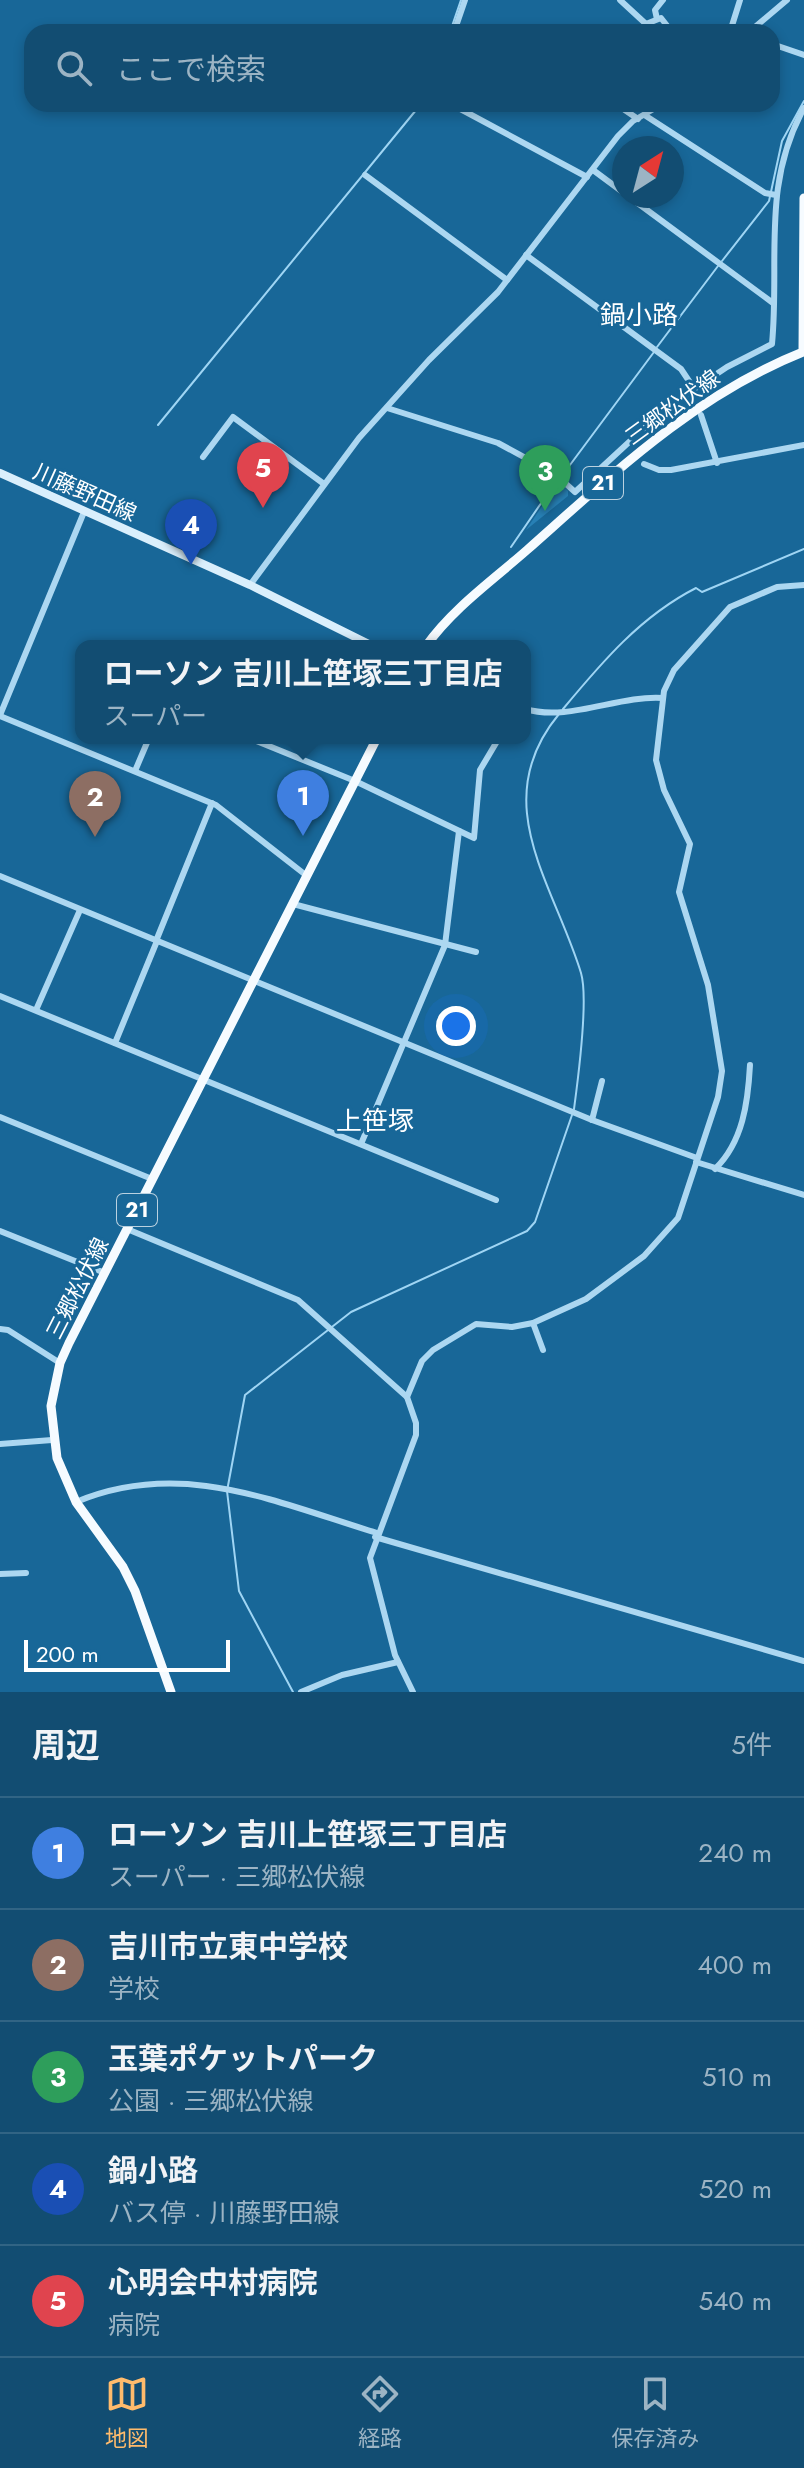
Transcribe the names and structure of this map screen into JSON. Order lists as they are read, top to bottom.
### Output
{
  "streets": {
    "main road": ["三郷松伏線", "21", "川藤野田線"]
  },
  "districts": ["鍋小路", "上笹塚"],
  "scale_bar": "200 m",
  "north": "top right",
  "page": {
    "search": "ここで検索",
    "pins": [
      "5",
      "3",
      "4",
      "1",
      "2"
    ],
    "popup": ["ローソン 吉川上笹塚三丁目店", "スーパー"],
    "scale": "200 m",
    "heading": ["周辺", "5件"],
    "list": [
      {
        "mark": "1",
        "name": "ローソン 吉川上笹塚三丁目店",
        "note": "スーパー · 三郷松伏線",
        "value": "240 m"
      },
      {
        "mark": "2",
        "name": "吉川市立東中学校",
        "note": "学校",
        "value": "400 m"
      },
      {
        "mark": "3",
        "name": "玉葉ポケットパーク",
        "note": "公園 · 三郷松伏線",
        "value": "510 m"
      },
      {
        "mark": "4",
        "name": "鍋小路",
        "note": "バス停 · 川藤野田線",
        "value": "520 m"
      },
      {
        "mark": "5",
        "name": "心明会中村病院",
        "note": "病院",
        "value": "540 m"
      }
    ],
    "nav": ["地図", "経路", "保存済み"]
  }
}
